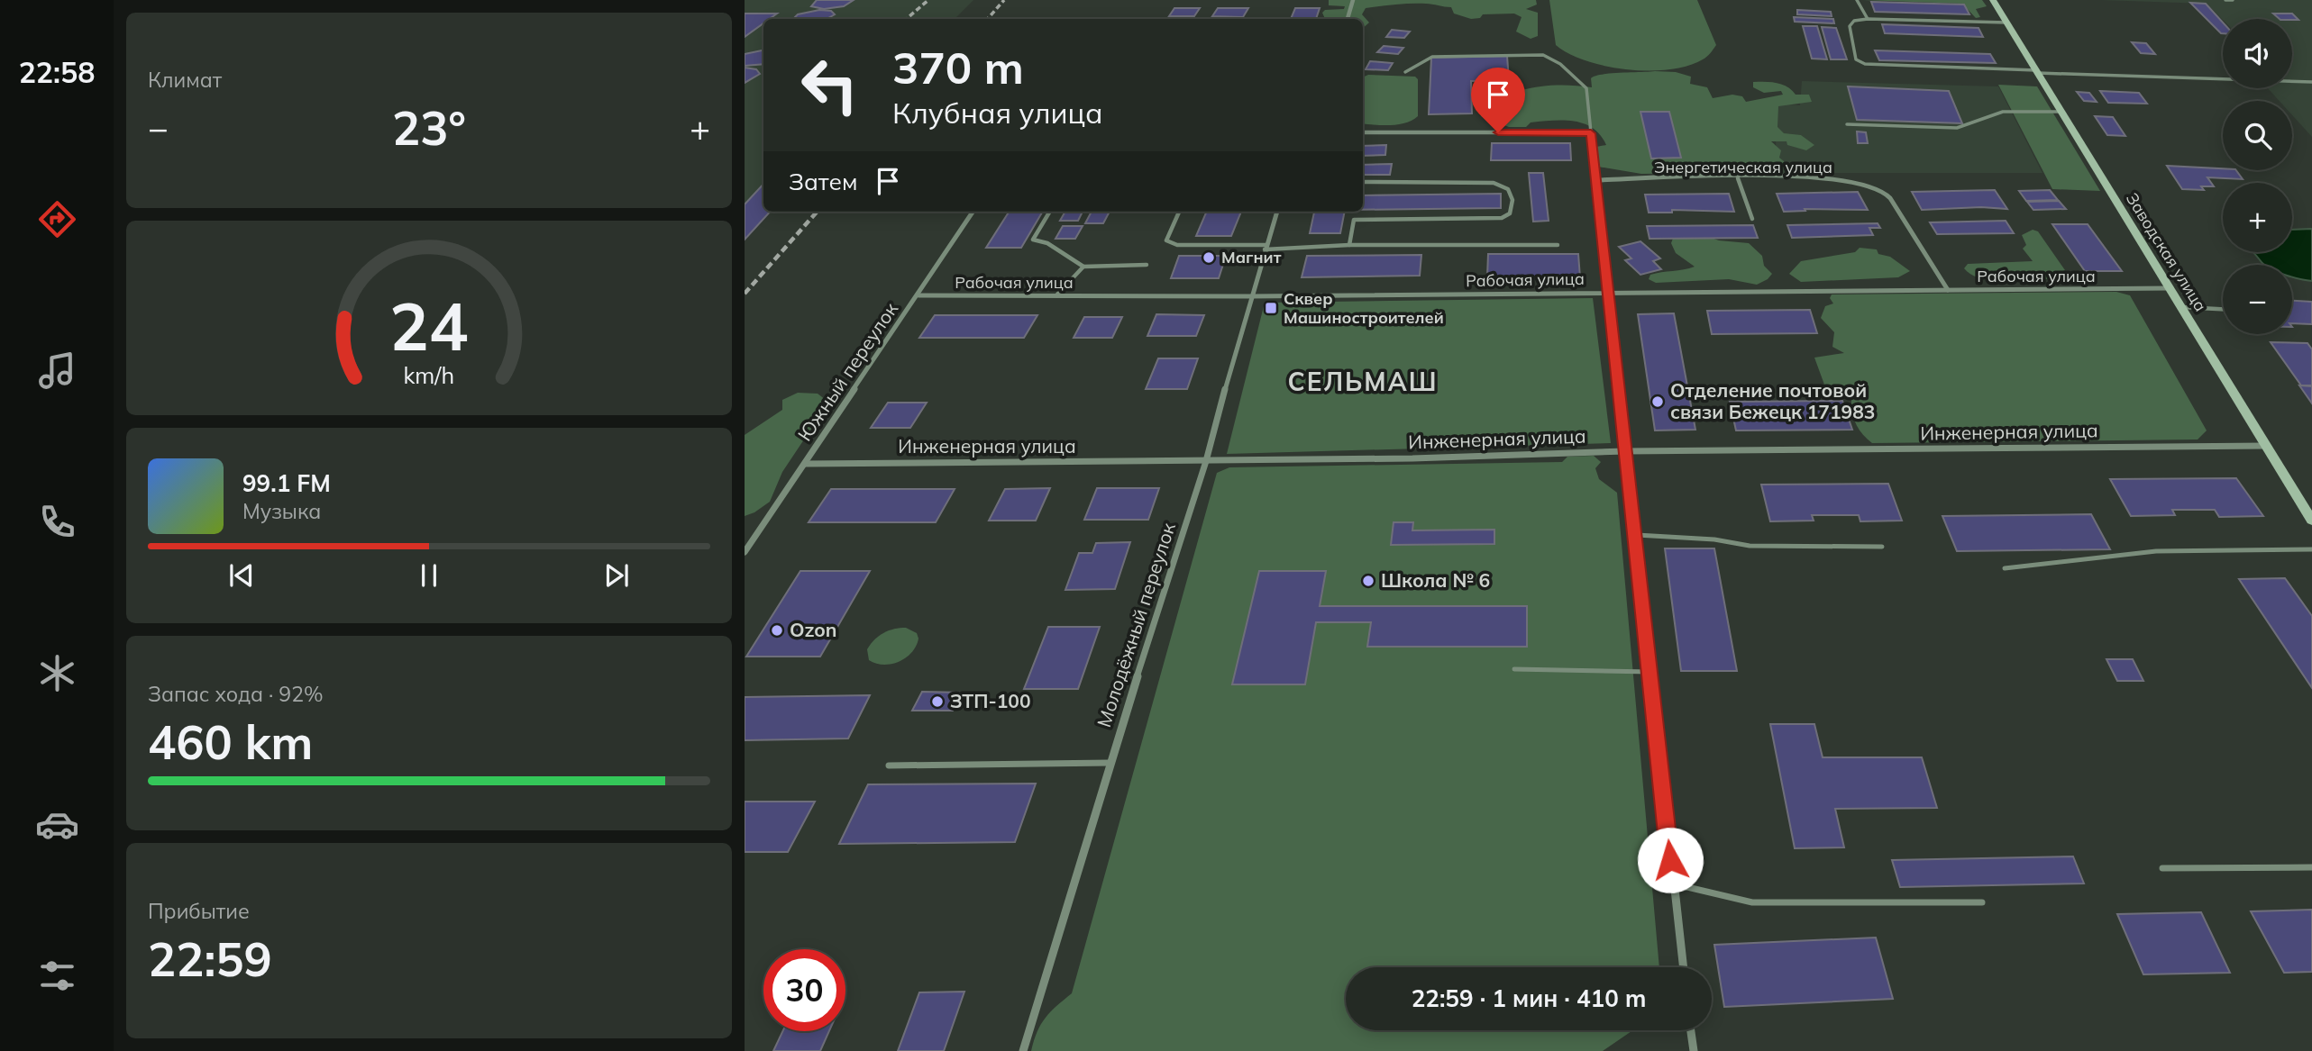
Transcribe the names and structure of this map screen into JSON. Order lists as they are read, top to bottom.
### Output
{
  "streets": {
    "street": [
      "Энергетическая улица",
      "Заводская улица",
      "Рабочая улица",
      "Южный переулок",
      "Инженерная улица",
      "Молодёжный переулок"
    ]
  },
  "crossings": [
    ["Энергетическая улица", "Рабочая улица"],
    ["Заводская улица", "Рабочая улица"],
    ["Заводская улица", "Инженерная улица"],
    ["Рабочая улица", "Южный переулок"],
    ["Рабочая улица", "Молодёжный переулок"],
    ["Южный переулок", "Инженерная улица"],
    ["Инженерная улица", "Молодёжный переулок"]
  ],
  "districts": ["СЕЛЬМАШ"],
  "places": {
    "other": [
      "Магнит",
      "Отделение почтовой связи Бежецк 171983",
      "Школа № 6",
      "Ozon",
      "ЗТП-100"
    ],
    "transit": ["Сквер Машиностроителей"]
  },
  "page": {
    "tabs": "22:58",
    "tile": [
      "Климат",
      ["Запас хода · 92%", "460 km"],
      ["Прибытие", "22:59"]
    ],
    "map_buttons": ["+", "−"],
    "turn": ["370 m", "Клубная улица"],
    "heat": ["−", "23°", "+"],
    "then": "Затем",
    "song": ["99.1 FM", "Музыка"],
    "limit": "30",
    "trip": "22:59 · 1 мин · 410 m",
    "gauge": ["24", "km/h"]
  }
}
